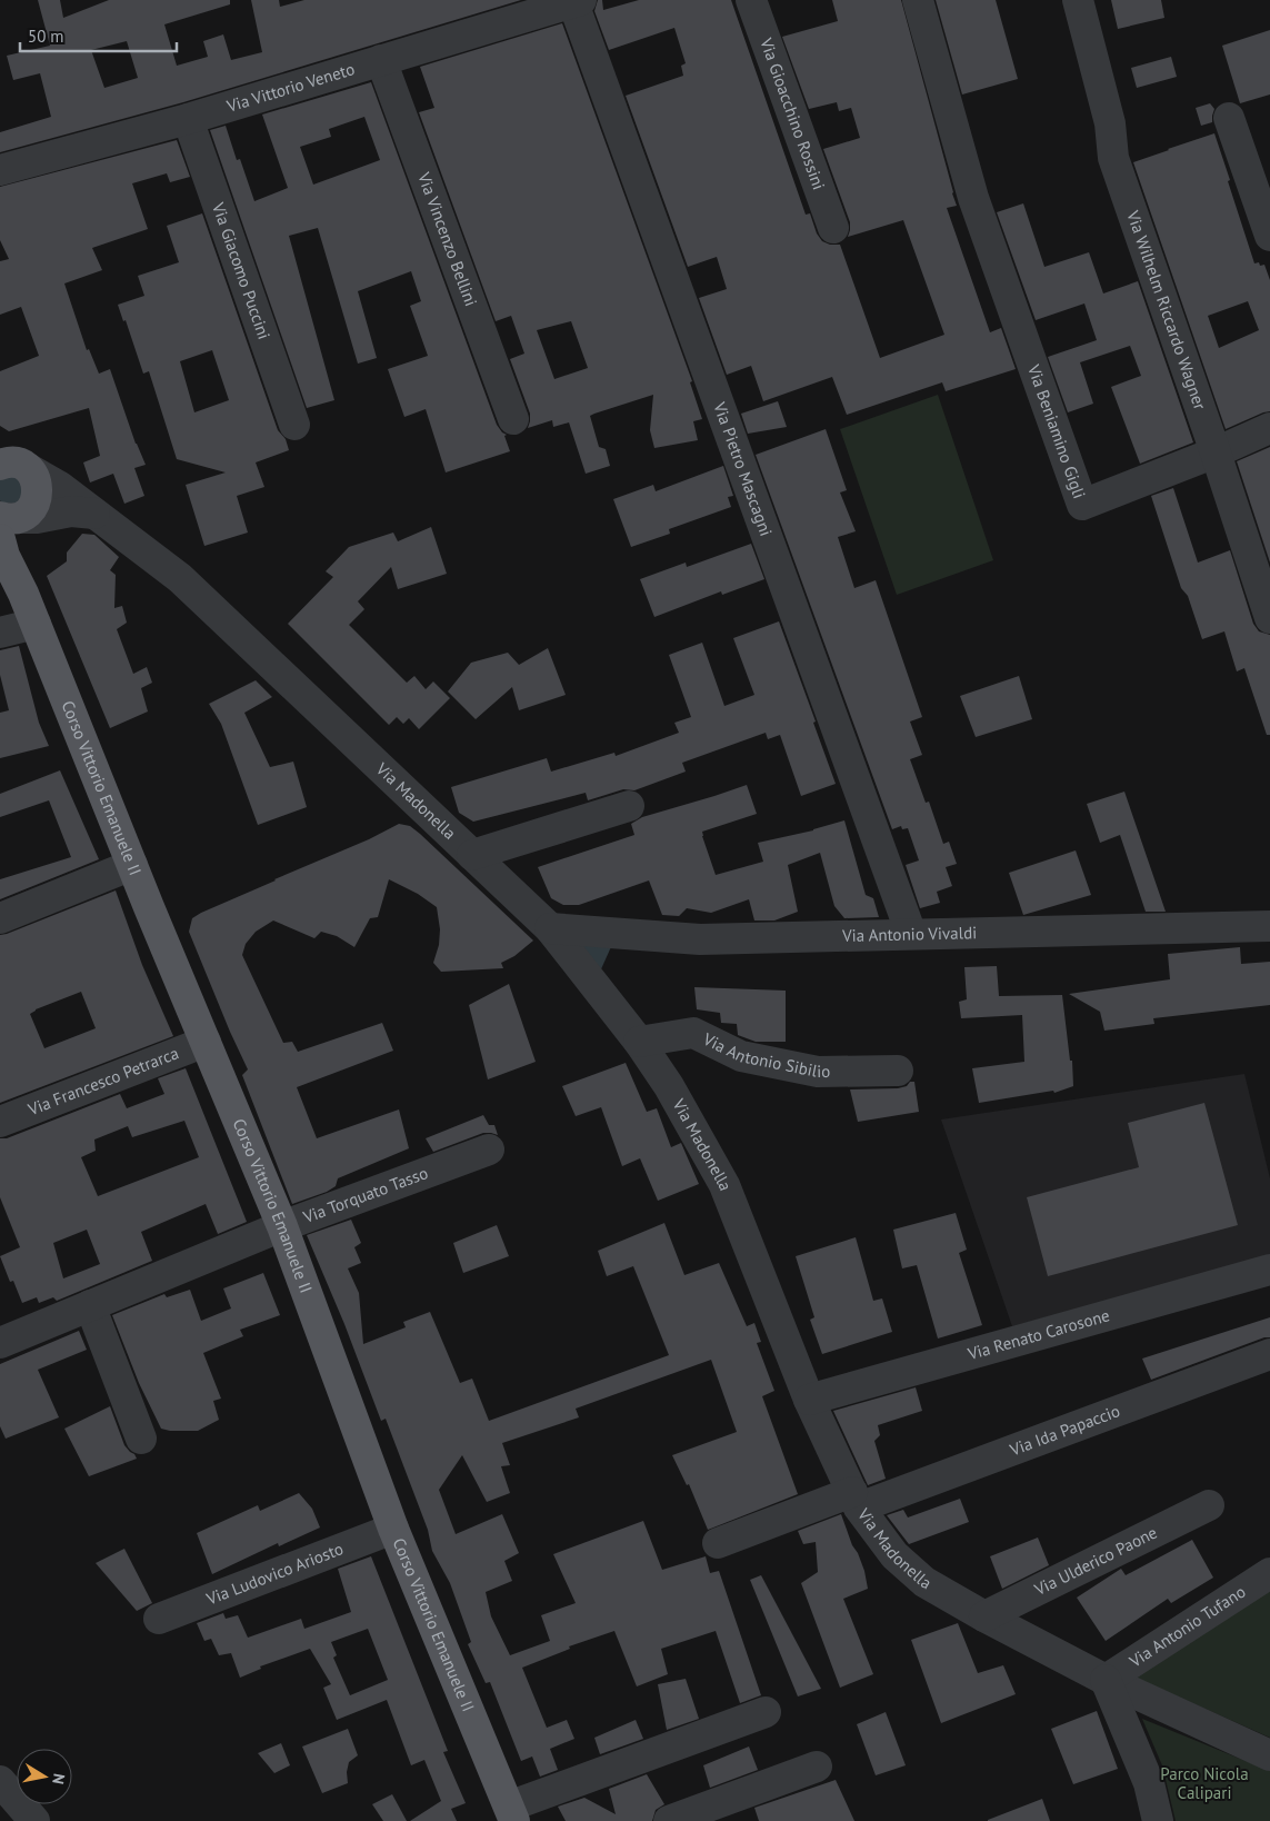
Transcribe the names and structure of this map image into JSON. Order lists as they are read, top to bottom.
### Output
{
  "streets": {
    "main road": ["Corso Vittorio Emanuele II"],
    "street": [
      "Via Vittorio Veneto",
      "Via Gioacchino Rossini",
      "Via Vincenzo Bellini",
      "Via Giacomo Puccini",
      "Via Wilhelm Riccardo Wagner",
      "Via Beniamino Gigli",
      "Via Pietro Mascagni",
      "Via Madonella",
      "Via Antonio Vivaldi",
      "Via Antonio Sibilio",
      "Via Francesco Petrarca",
      "Via Torquato Tasso",
      "Via Renato Carosone",
      "Via Ida Papaccio",
      "Via Ulderico Paone",
      "Via Ludovico Ariosto",
      "Via Antonio Tufano"
    ]
  },
  "crossings": [
    ["Via Vittorio Veneto", "Via Vincenzo Bellini"],
    ["Via Vittorio Veneto", "Via Giacomo Puccini"],
    ["Via Vittorio Veneto", "Via Pietro Mascagni"],
    ["Via Wilhelm Riccardo Wagner", "Via Beniamino Gigli"],
    ["Via Pietro Mascagni", "Via Antonio Vivaldi"],
    ["Corso Vittorio Emanuele II", "Via Madonella"],
    ["Corso Vittorio Emanuele II", "Via Francesco Petrarca"],
    ["Corso Vittorio Emanuele II", "Via Torquato Tasso"],
    ["Corso Vittorio Emanuele II", "Via Ludovico Ariosto"],
    ["Via Madonella", "Via Antonio Vivaldi"],
    ["Via Madonella", "Via Antonio Sibilio"],
    ["Via Madonella", "Via Renato Carosone"],
    ["Via Madonella", "Via Ida Papaccio"],
    ["Via Madonella", "Via Ulderico Paone"],
    ["Via Madonella", "Via Antonio Tufano"]
  ],
  "parks": ["Parco Nicola Calipari"],
  "scale_bar": "50 m",
  "north": "right"
}
